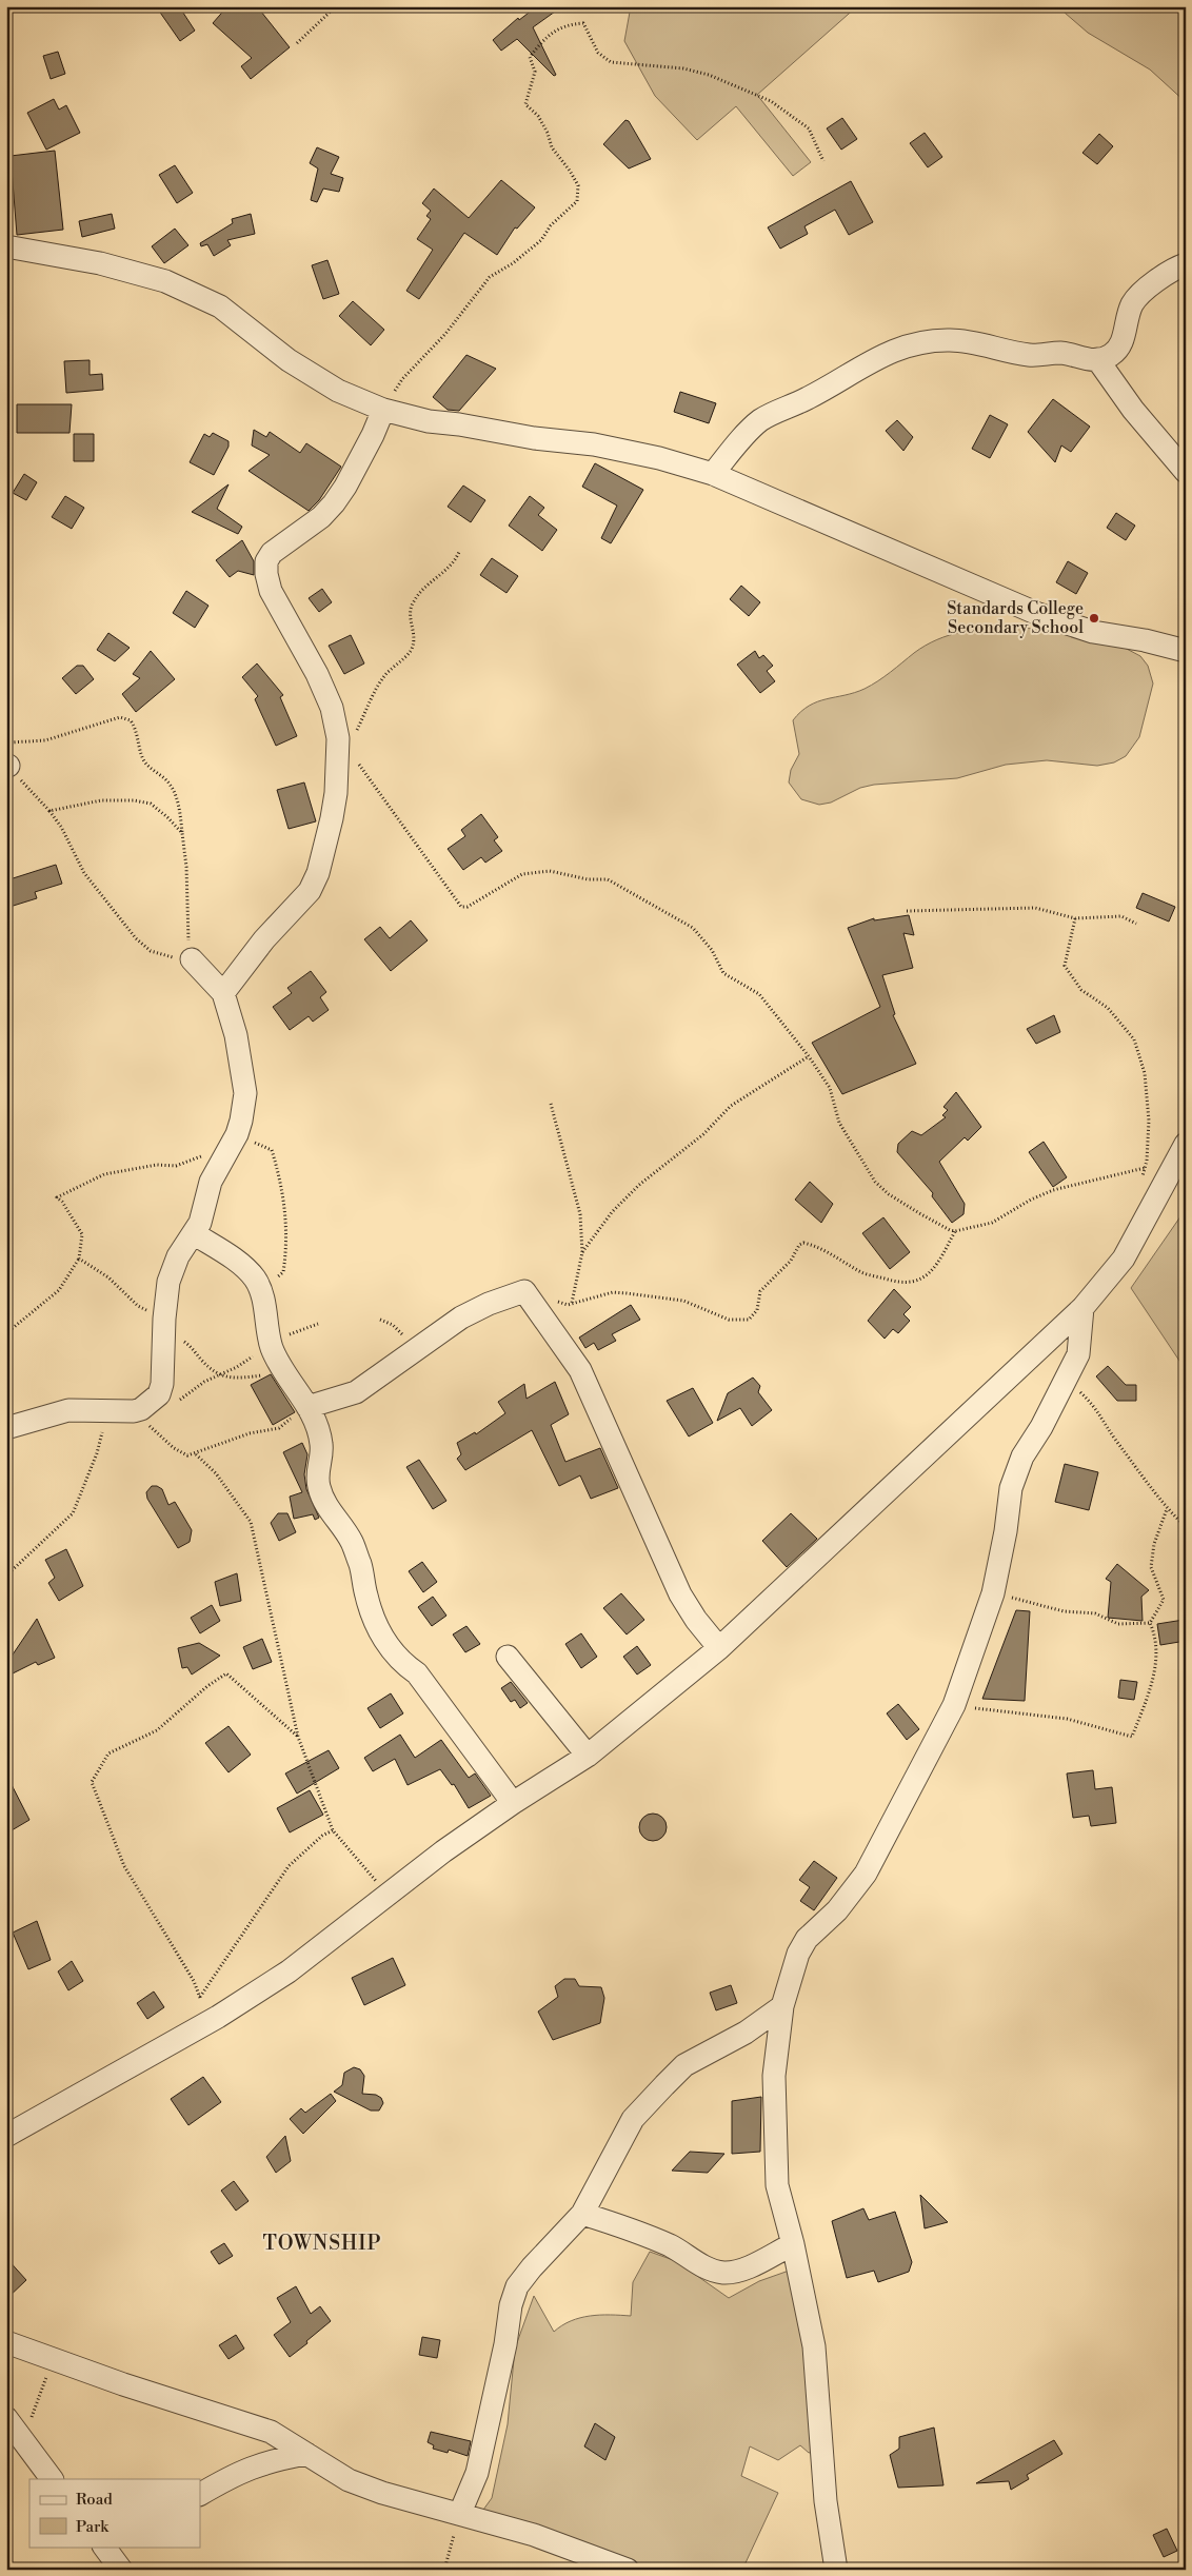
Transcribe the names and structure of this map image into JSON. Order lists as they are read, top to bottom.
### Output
{
  "districts": ["TOWNSHIP"],
  "places": ["Standards College Secondary School"],
  "legend": ["Road", "Park"]
}
